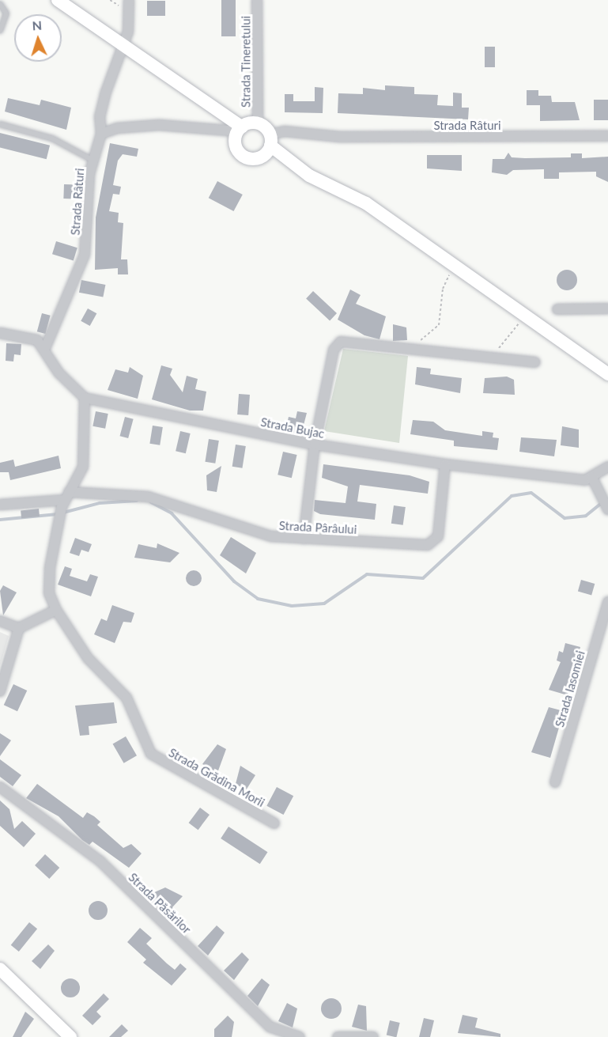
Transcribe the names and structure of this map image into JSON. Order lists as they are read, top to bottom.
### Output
{
  "streets": {
    "street": [
      "Strada Tineretului",
      "Strada Râturi",
      "Strada Bujac",
      "Strada Pârâului",
      "Strada Iasomiei",
      "Strada Grădina Morii",
      "Strada Păsărilor"
    ]
  },
  "crossings": [
    ["Strada Tineretului", "Strada Râturi"],
    ["Strada Bujac", "Strada Pârâului"],
    ["Strada Bujac", "Strada Grădina Morii"],
    ["Strada Pârâului", "Strada Grădina Morii"]
  ],
  "north": "top"
}
